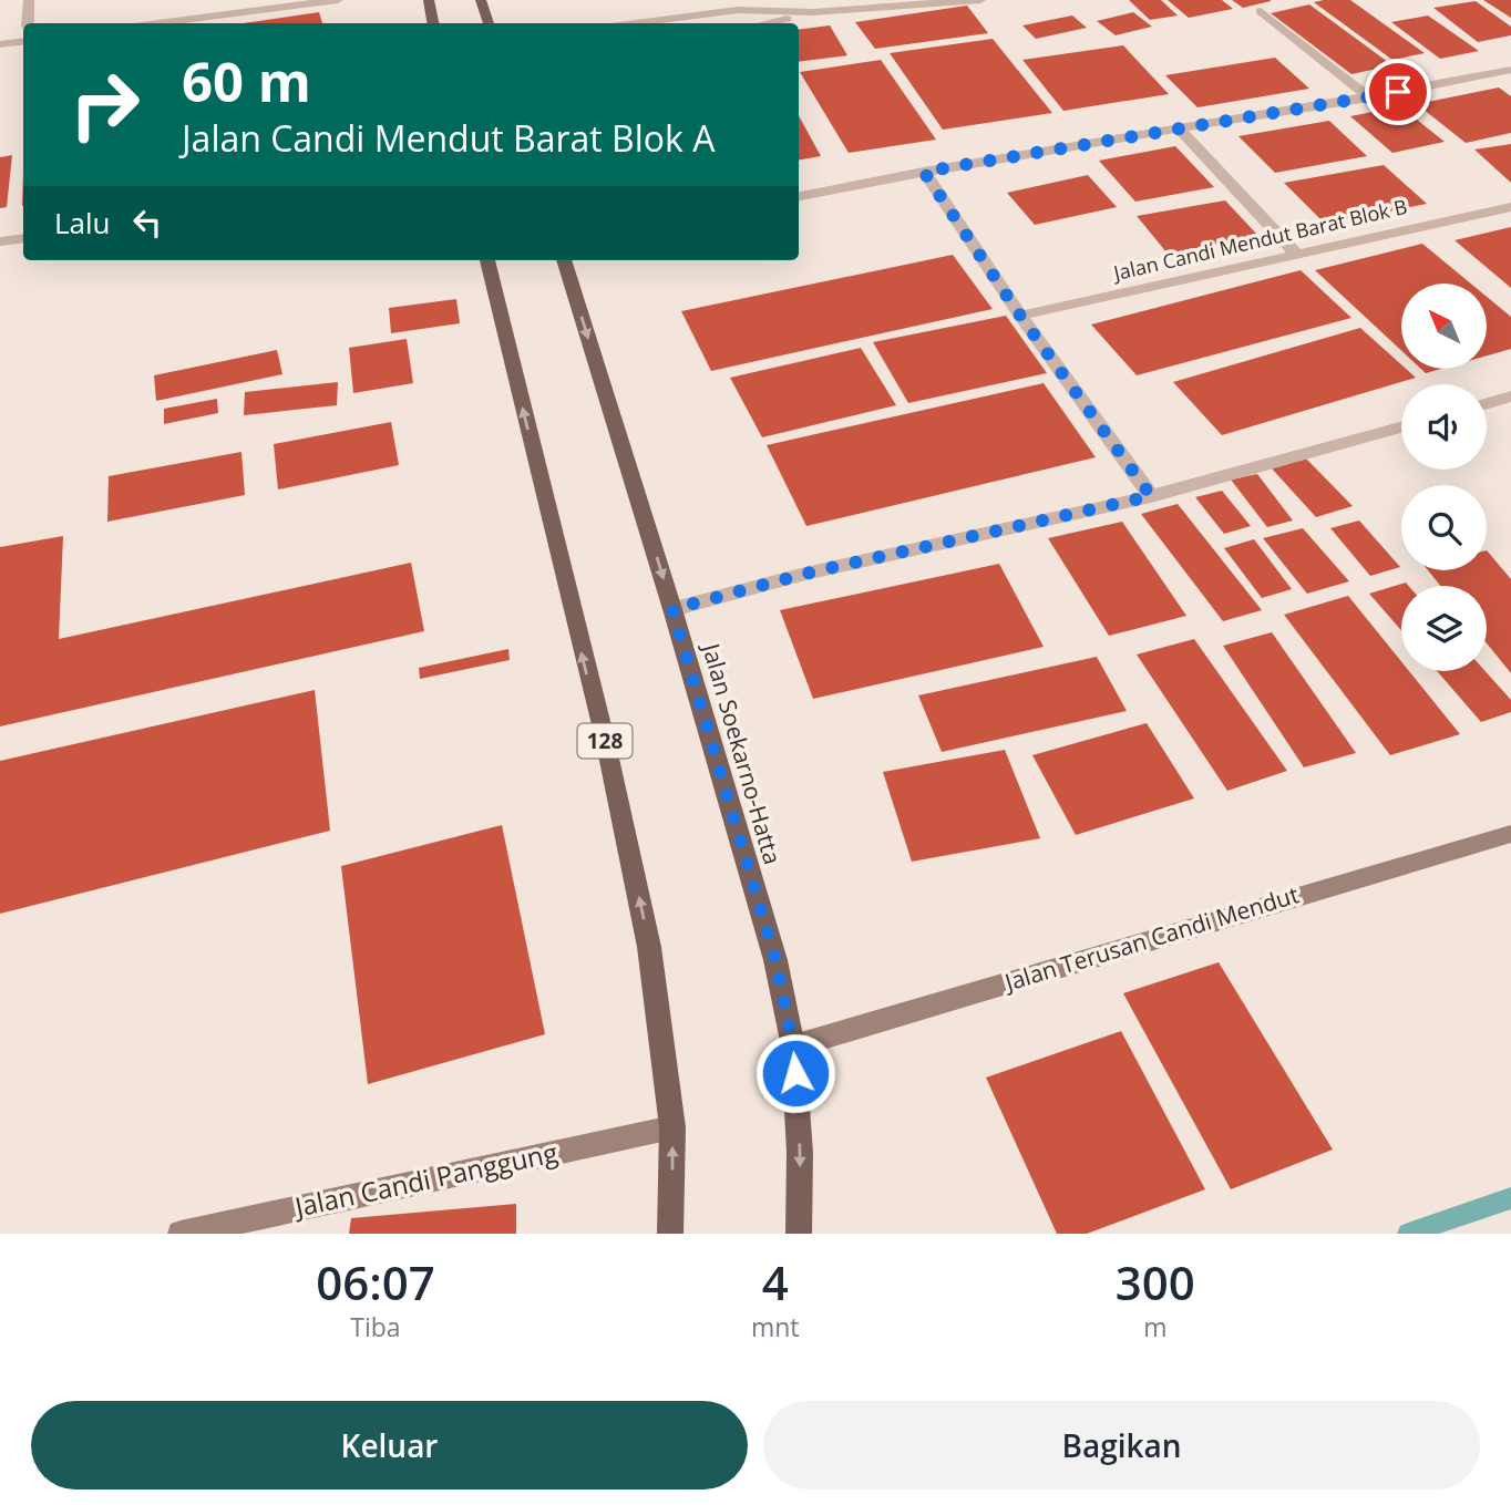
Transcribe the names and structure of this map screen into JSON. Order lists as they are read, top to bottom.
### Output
{
  "streets": {
    "main road": ["128", "Jalan Soekarno-Hatta"],
    "street": ["Jalan Candi Mendut Barat Blok B", "Jalan Terusan Candi Mendut", "Jalan Candi Panggung"]
  },
  "crossings": [
    ["128", "Jalan Candi Panggung"],
    ["Jalan Soekarno-Hatta", "Jalan Terusan Candi Mendut"]
  ],
  "north": "top left",
  "page": {
    "turn": ["60 m", "Jalan Candi Mendut Barat Blok A"],
    "then": "Lalu",
    "eta": [
      "06:07",
      "Tiba",
      "4",
      "mnt",
      "300",
      "m"
    ],
    "buttons": ["Keluar", "Bagikan"]
  }
}
